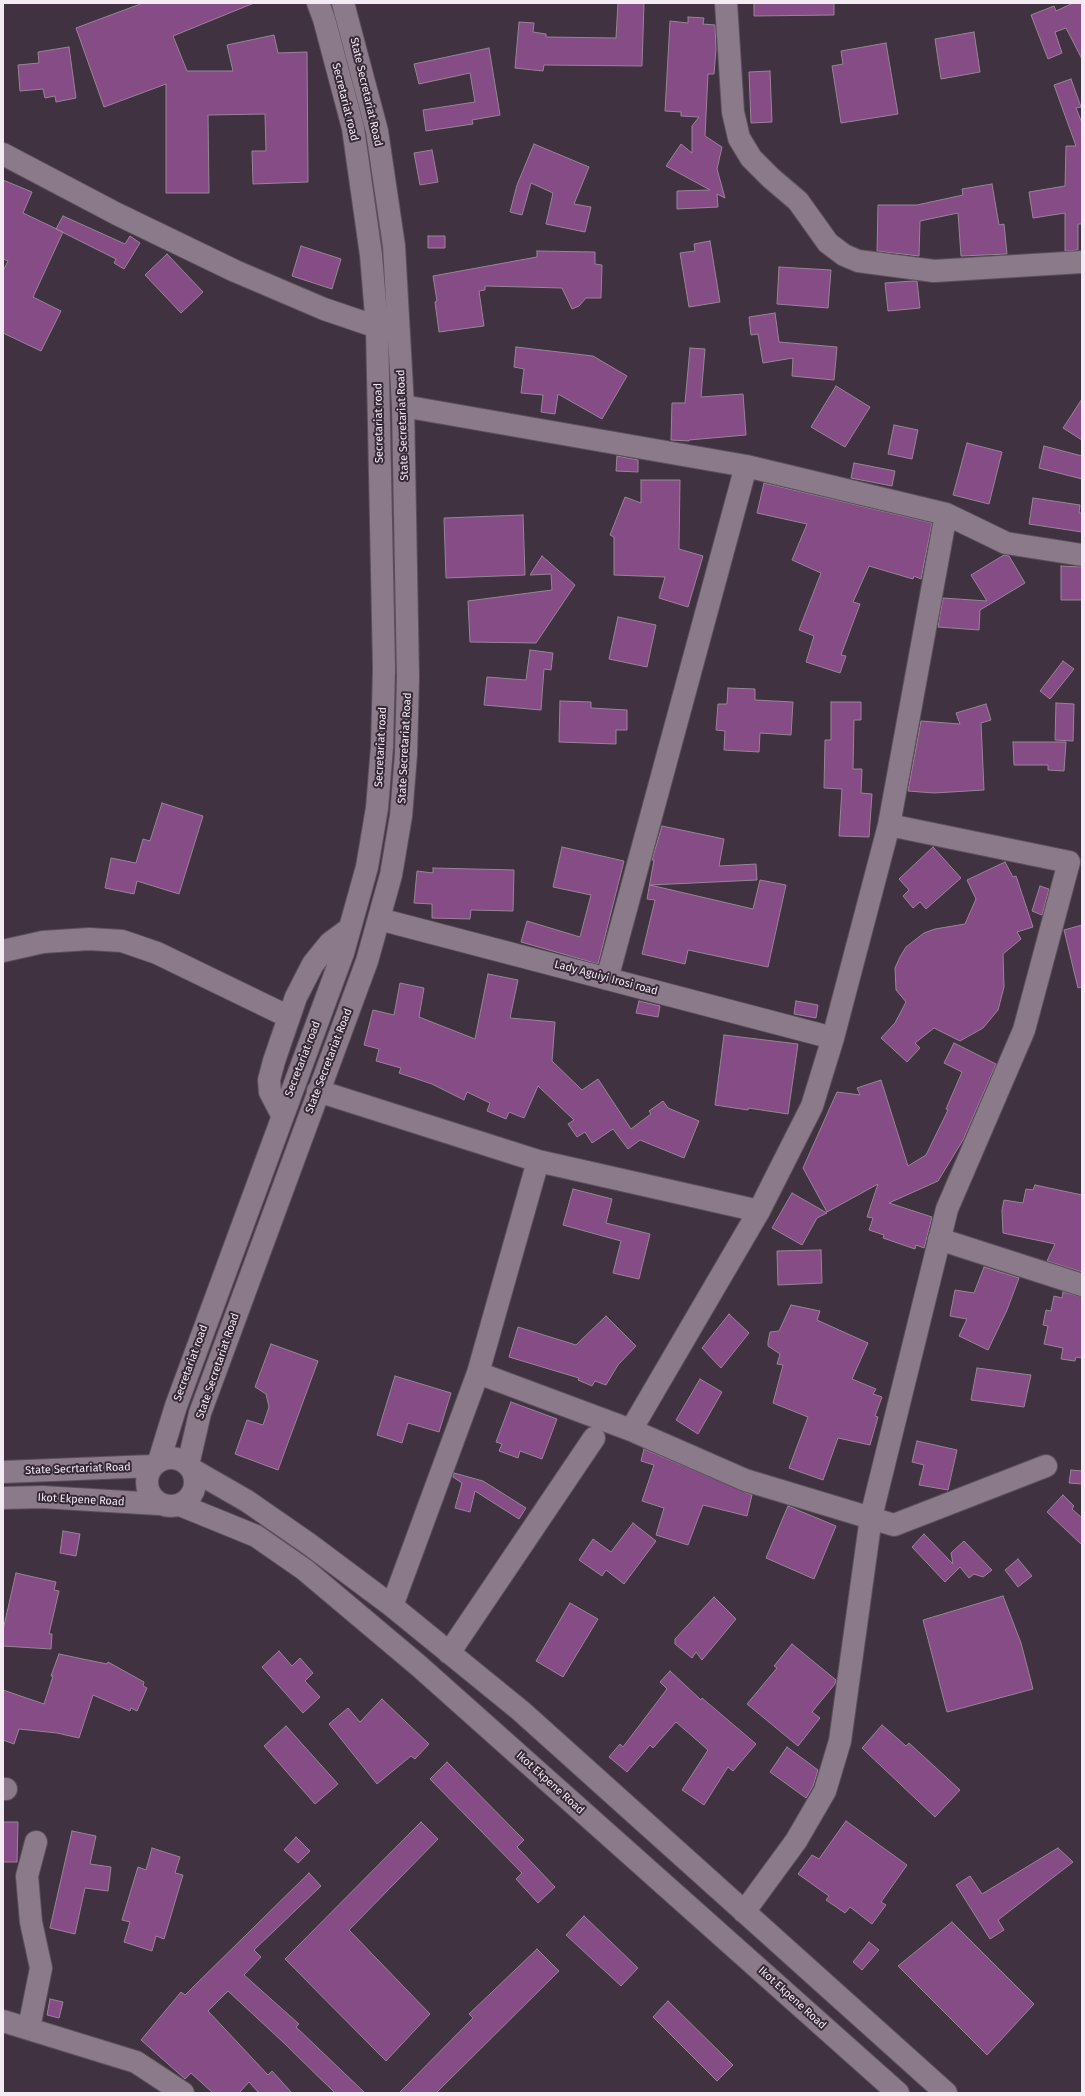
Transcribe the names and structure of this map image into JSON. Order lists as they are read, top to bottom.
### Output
{
  "streets": {
    "street": [
      "State Secretariat Road",
      "Secretariat road",
      "Lady Aguiyi Irosi road",
      "State Secrtariat Road",
      "Ikot Ekpene Road"
    ]
  },
  "crossings": [
    ["State Secretariat Road", "Secretariat road"],
    ["State Secretariat Road", "Lady Aguiyi Irosi road"],
    ["State Secretariat Road", "State Secrtariat Road"],
    ["State Secretariat Road", "Ikot Ekpene Road"],
    ["Secretariat road", "State Secrtariat Road"],
    ["Secretariat road", "Ikot Ekpene Road"],
    ["State Secrtariat Road", "Ikot Ekpene Road"]
  ]
}
